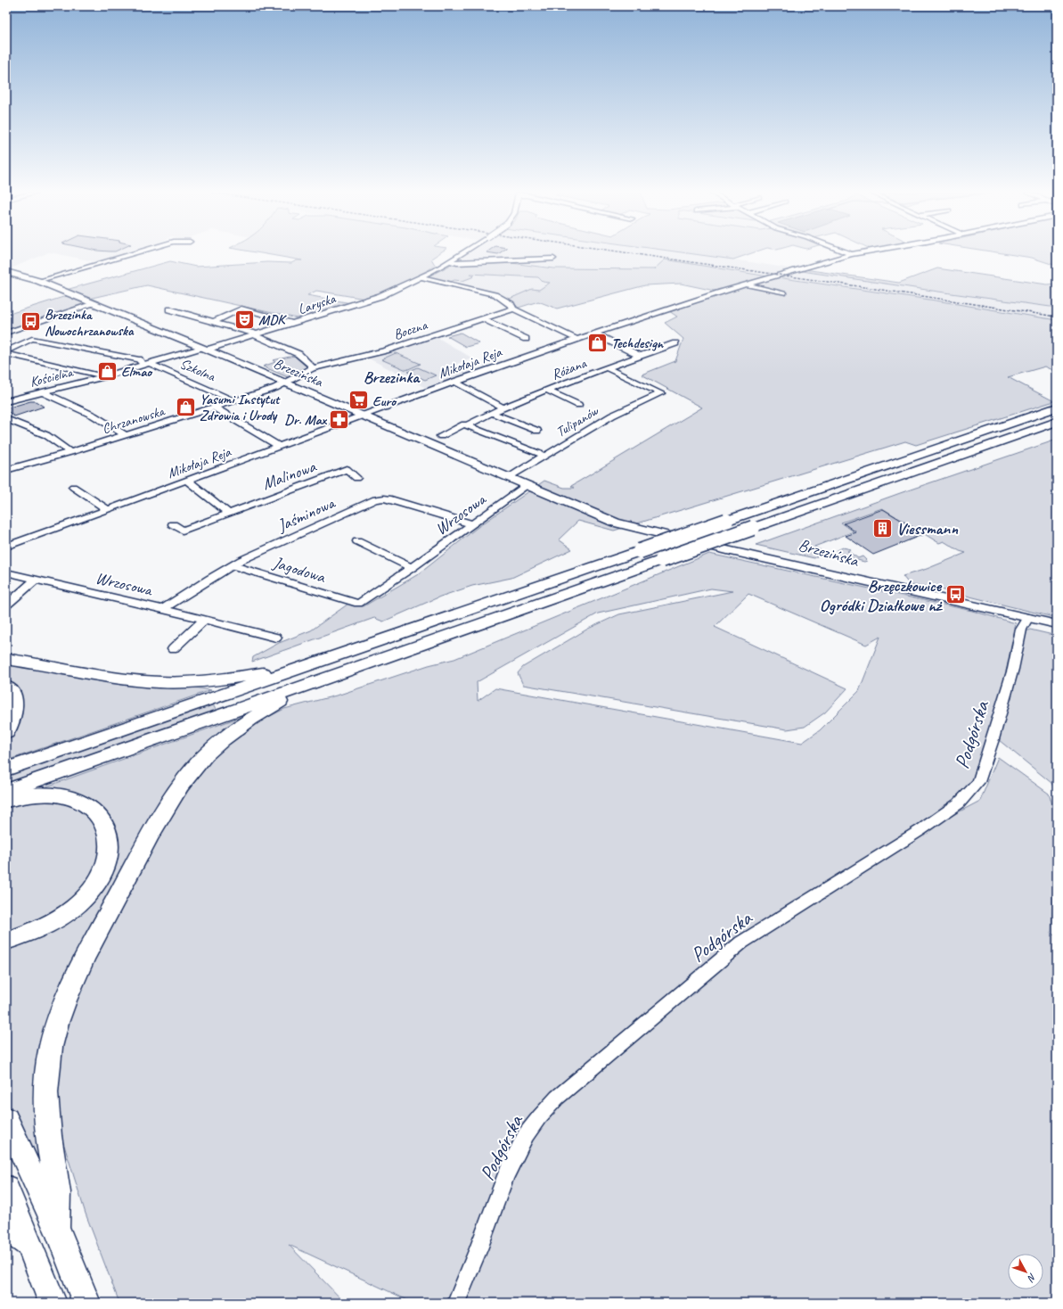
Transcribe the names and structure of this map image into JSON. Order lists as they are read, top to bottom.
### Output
{
  "streets": {
    "main road": ["Brzezińska"],
    "street": [
      "Laryska",
      "Boczna",
      "Mikołaja Reja",
      "Różana",
      "Szkolna",
      "Kościelna",
      "Chrzanowska",
      "Tulipanów",
      "Malinowa",
      "Jaśminowa",
      "Wrzosowa",
      "Jagodowa",
      "Podgórska"
    ]
  },
  "crossings": [
    ["Laryska", "Brzezińska"],
    ["Laryska", "Kościelna"],
    ["Boczna", "Mikołaja Reja"],
    ["Boczna", "Brzezińska"],
    ["Boczna", "Chrzanowska"],
    ["Mikołaja Reja", "Różana"],
    ["Mikołaja Reja", "Brzezińska"],
    ["Różana", "Tulipanów"],
    ["Szkolna", "Kościelna"],
    ["Szkolna", "Chrzanowska"],
    ["Brzezińska", "Kościelna"],
    ["Brzezińska", "Chrzanowska"],
    ["Brzezińska", "Tulipanów"],
    ["Brzezińska", "Wrzosowa"],
    ["Brzezińska", "Podgórska"],
    ["Jaśminowa", "Wrzosowa"],
    ["Jaśminowa", "Jagodowa"],
    ["Wrzosowa", "Jagodowa"]
  ],
  "districts": ["Brzezinka"],
  "places": {
    "theatre": ["MDK"],
    "bus stop": ["Brzezinka Nowochrzanowska", "Brzęczkowice Ogródki Działkowe nż"],
    "shop": ["Techdesign", "Elmao", "Yasumi Instytut Zdrowia i Urody"],
    "supermarket": ["Euro"],
    "pharmacy": ["Dr. Max"],
    "building": ["Viessmann"]
  },
  "north": "bottom right"
}
